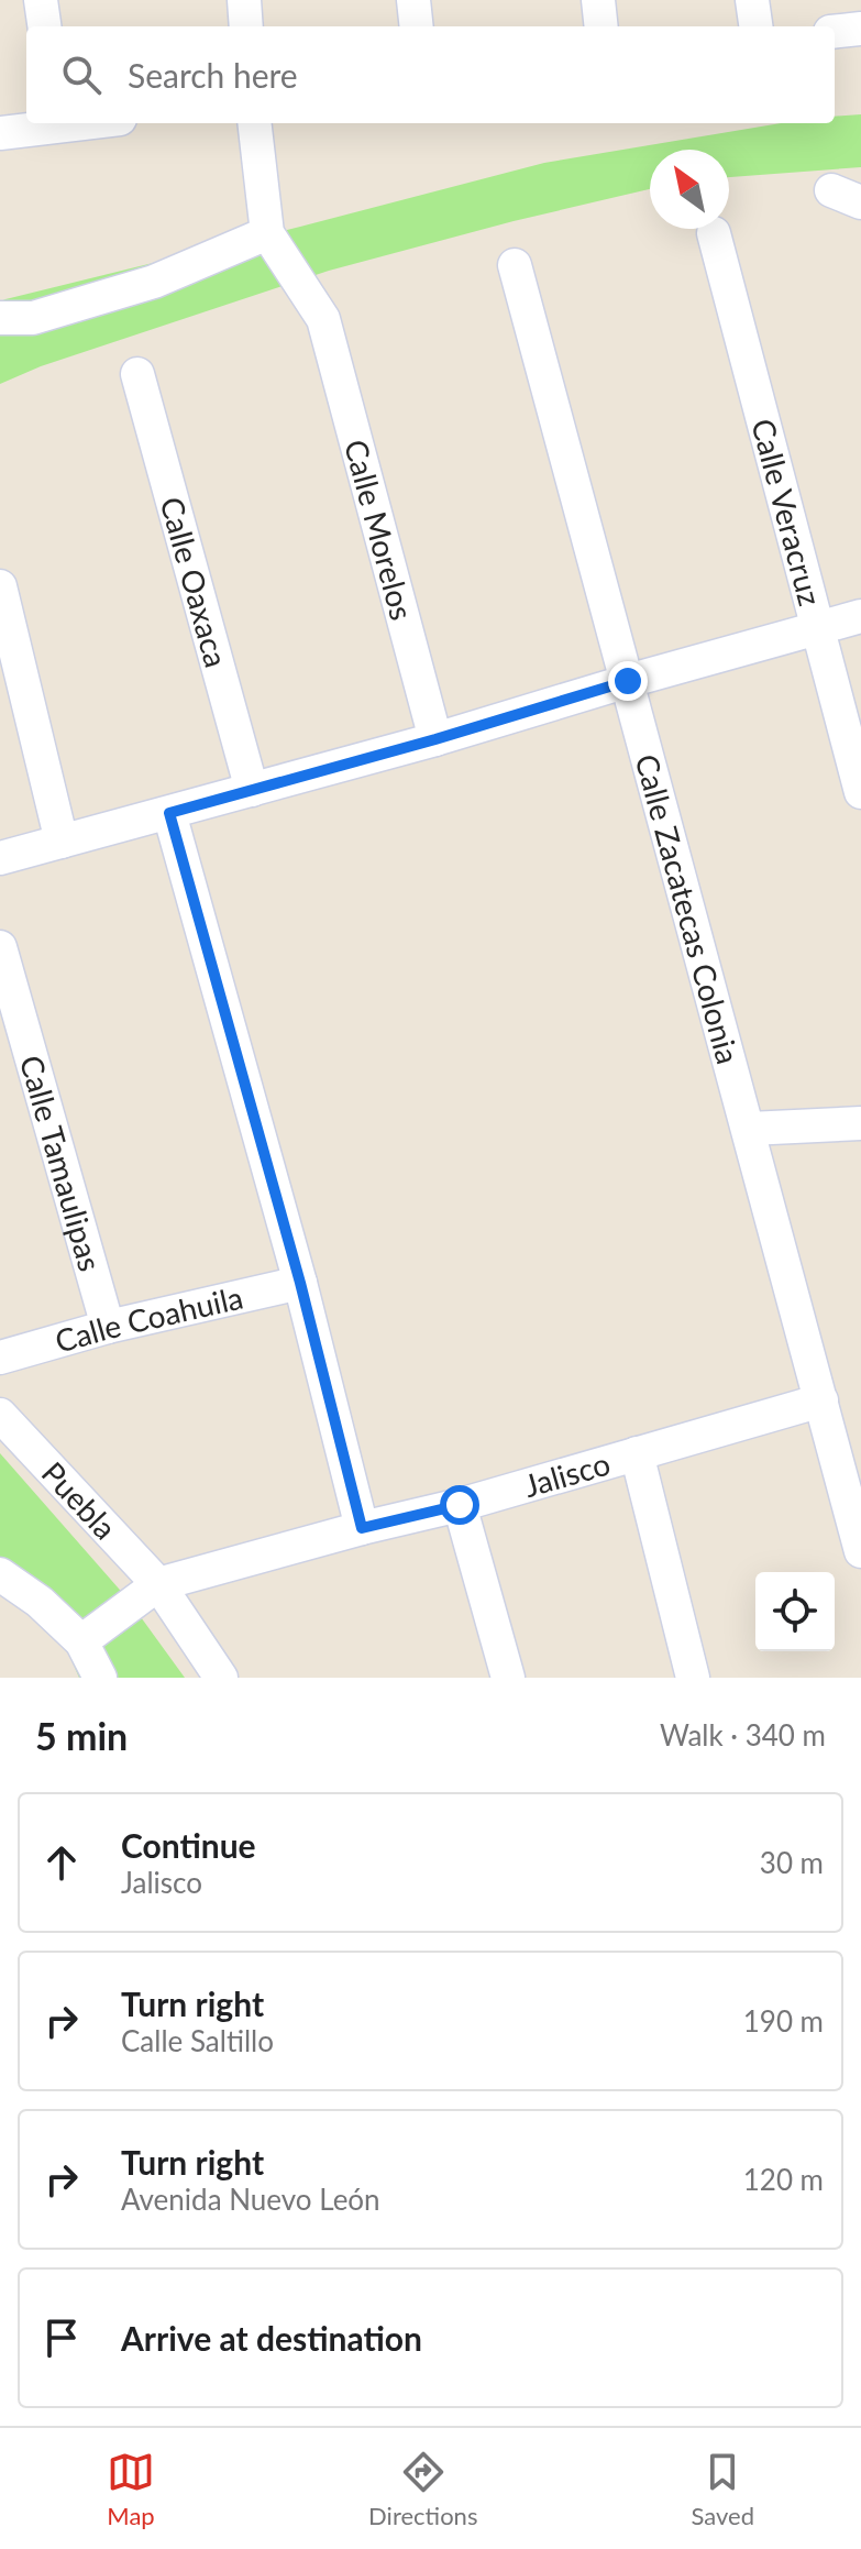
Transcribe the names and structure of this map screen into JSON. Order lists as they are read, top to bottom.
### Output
{
  "streets": {
    "street": [
      "Calle Veracruz",
      "Calle Morelos",
      "Calle Oaxaca",
      "Calle Zacatecas Colonia",
      "Calle Tamaulipas",
      "Calle Coahuila",
      "Jalisco",
      "Puebla"
    ]
  },
  "crossings": [
    ["Calle Zacatecas Colonia", "Jalisco"],
    ["Calle Tamaulipas", "Calle Coahuila"],
    ["Jalisco", "Puebla"]
  ],
  "north": "top left",
  "page": {
    "search": "Search here",
    "heading": ["5 min", "Walk · 340 m"],
    "list": [
      ["Continue", "Jalisco", "30 m"],
      ["Turn right", "Calle Saltillo", "190 m"],
      ["Turn right", "Avenida Nuevo León", "120 m"],
      "Arrive at destination"
    ],
    "nav": ["Map", "Directions", "Saved"]
  }
}
